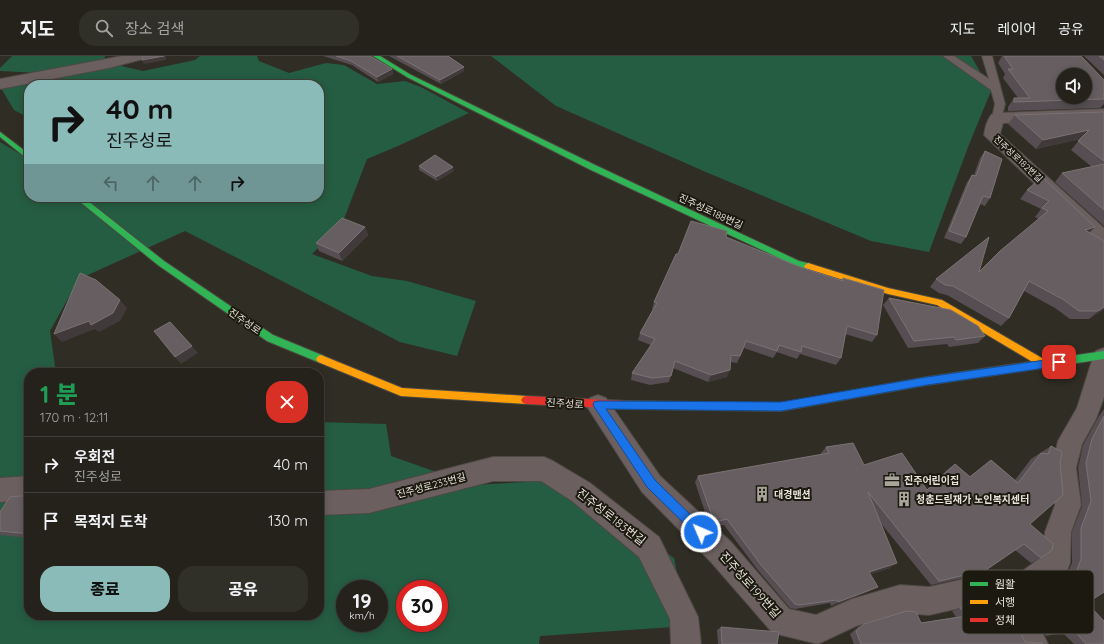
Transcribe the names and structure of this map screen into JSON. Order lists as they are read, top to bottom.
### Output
{
  "streets": {
    "main road": ["진주성로188번길", "진주성로"],
    "street": [
      "진주성로182번길",
      "진주성로233번길",
      "진주성로183번길",
      "진주성로199번길"
    ]
  },
  "crossings": [
    ["진주성로188번길", "진주성로"],
    ["진주성로", "진주성로199번길"],
    ["진주성로233번길", "진주성로183번길"]
  ],
  "places": {
    "office": ["진주어린이집"],
    "building": ["대경맨션", "청춘드림재가 노인복지센터"]
  },
  "legend": ["원활", "서행", "정체"],
  "page": {
    "header": "지도",
    "search": "장소 검색",
    "nav": ["지도", "레이어", "공유"],
    "turn": ["40 m", "진주성로"],
    "heading": ["1 분", "170 m · 12:11"],
    "list": [
      {
        "name": "우회전",
        "note": "진주성로",
        "value": "40 m"
      },
      {
        "name": "목적지 도착",
        "value": "130 m"
      }
    ],
    "buttons": ["종료", "공유"],
    "speed": "19 km/h",
    "limit": "30"
  }
}
